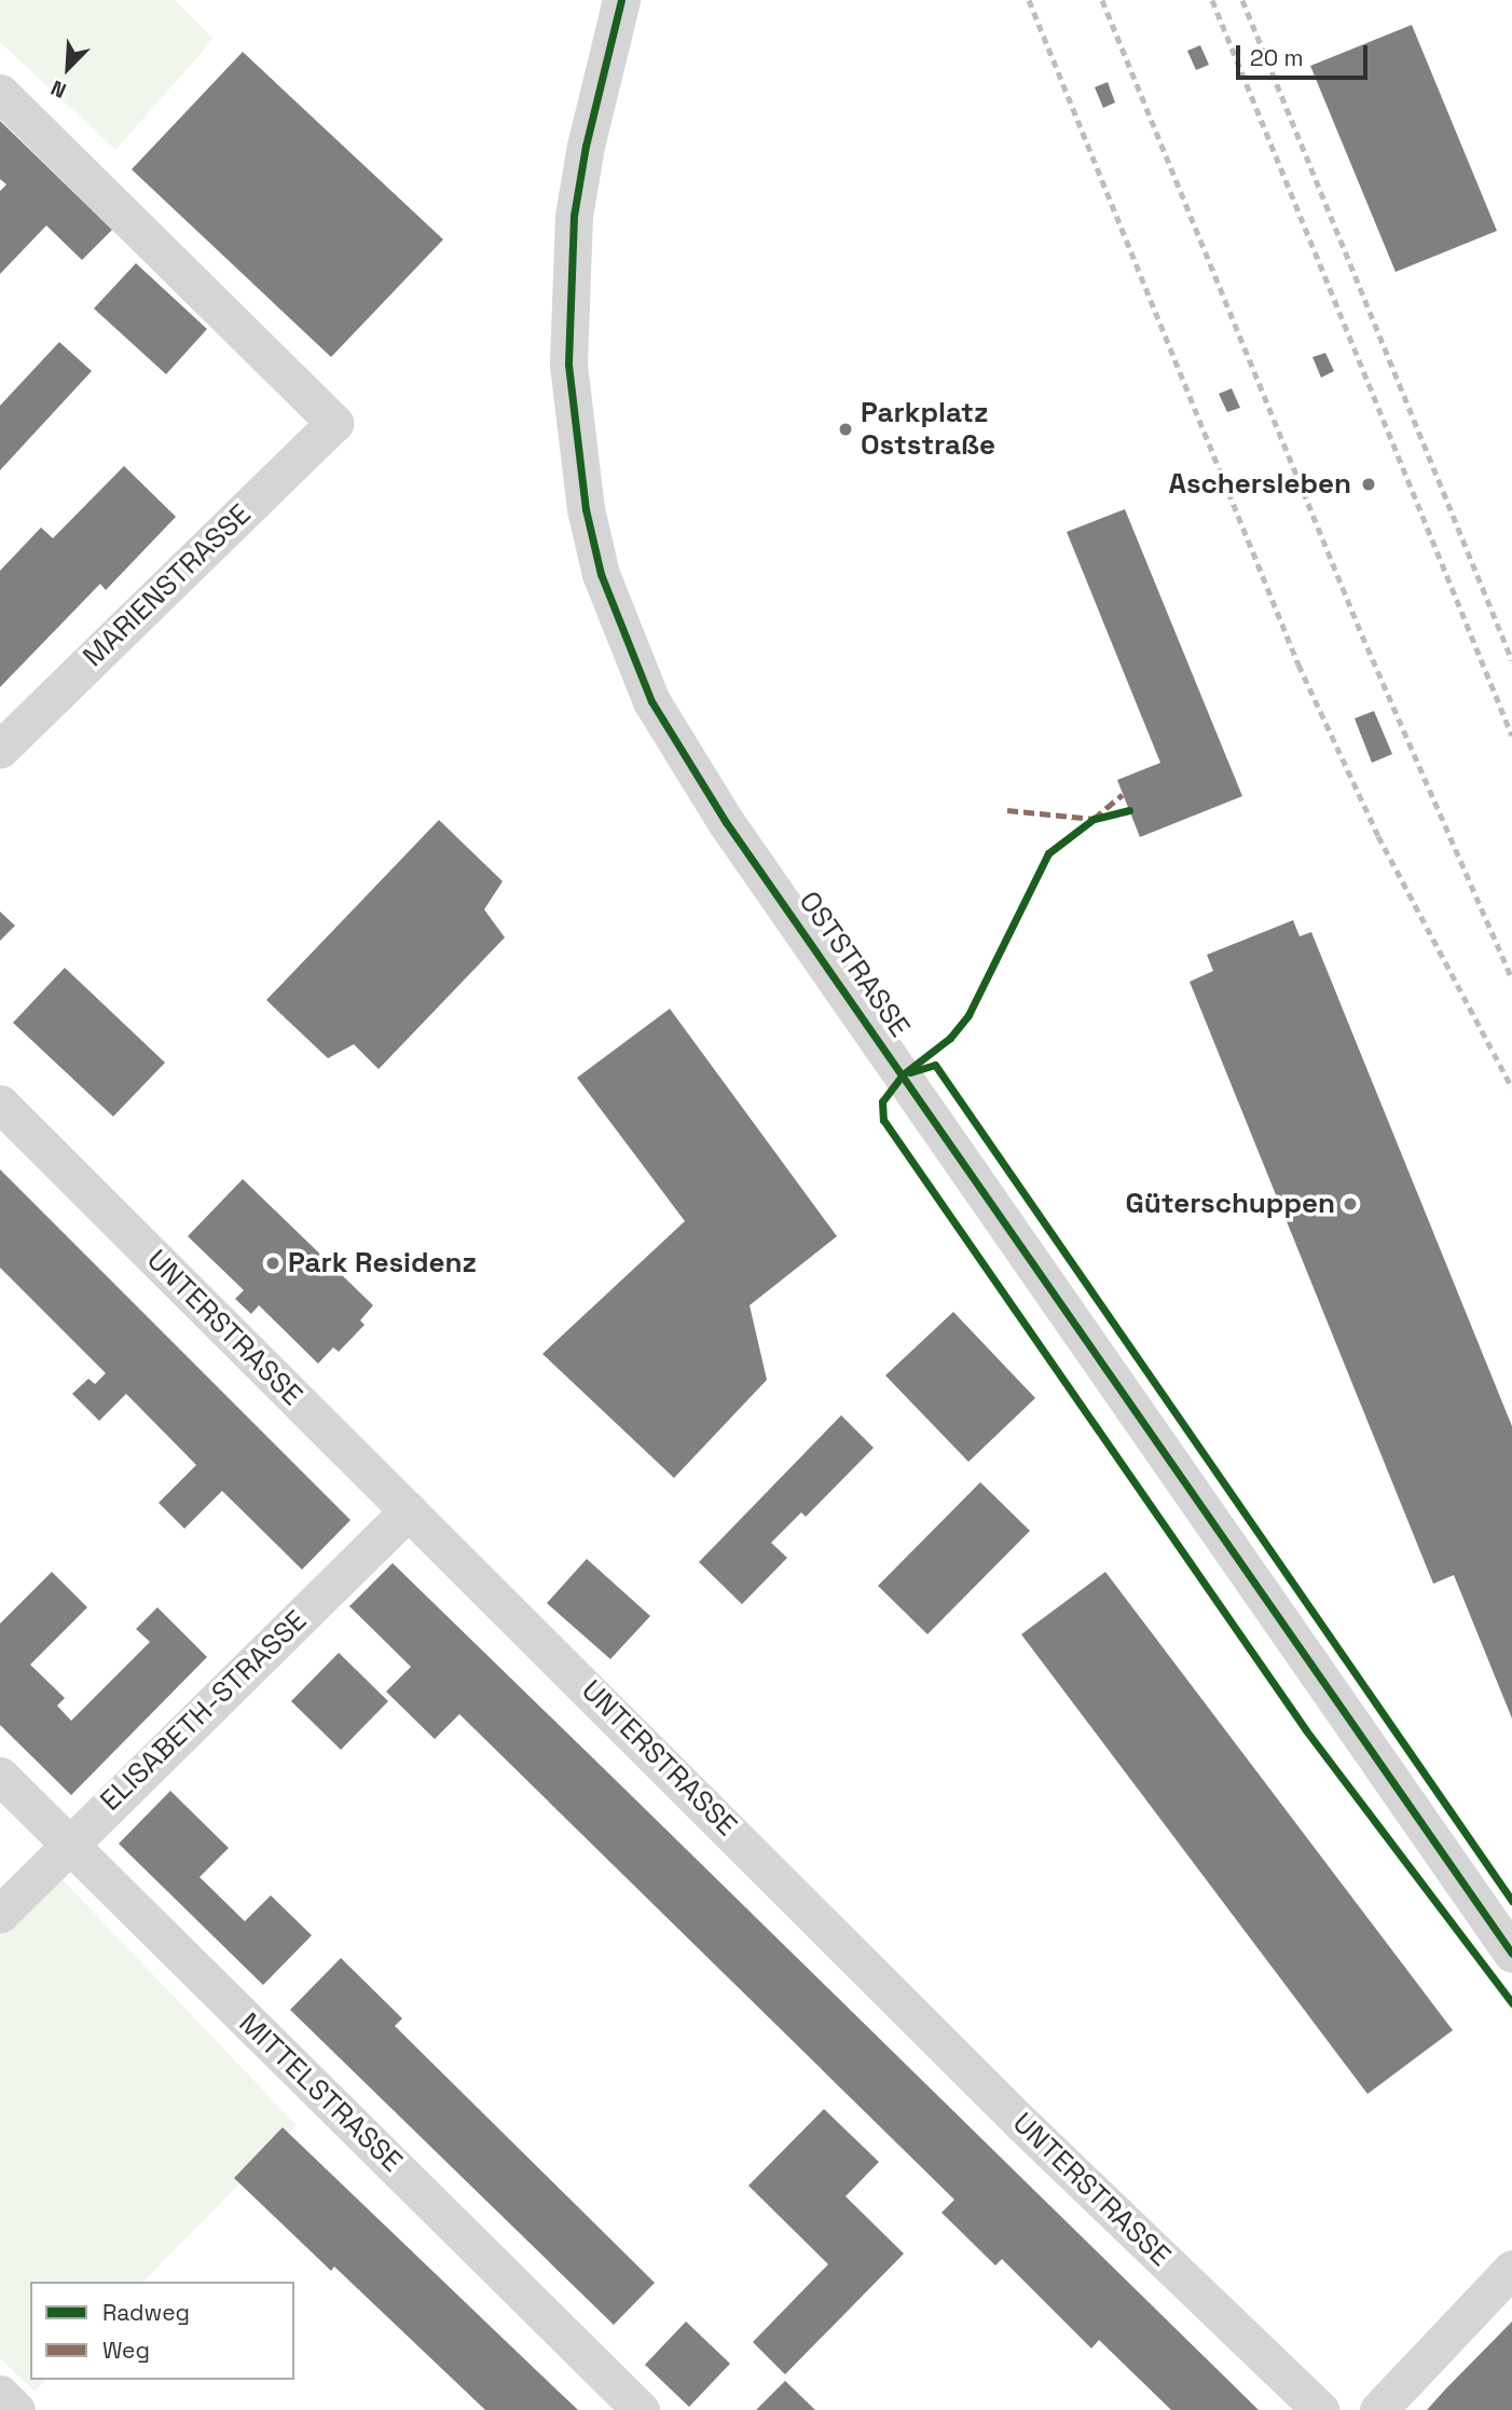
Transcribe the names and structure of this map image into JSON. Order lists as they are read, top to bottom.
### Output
{
  "streets": {
    "street": [
      "MARIENSTRASSE",
      "OSTSTRASSE",
      "UNTERSTRASSE",
      "ELISABETH-STRASSE",
      "MITTELSTRASSE"
    ]
  },
  "crossings": [
    ["UNTERSTRASSE", "ELISABETH-STRASSE"],
    ["ELISABETH-STRASSE", "MITTELSTRASSE"]
  ],
  "places": [
    "Parkplatz Oststraße",
    "Aschersleben",
    "Güterschuppen",
    "Park Residenz"
  ],
  "legend": ["Radweg", "Weg"],
  "scale_bar": "20 m",
  "north": "bottom left"
}
